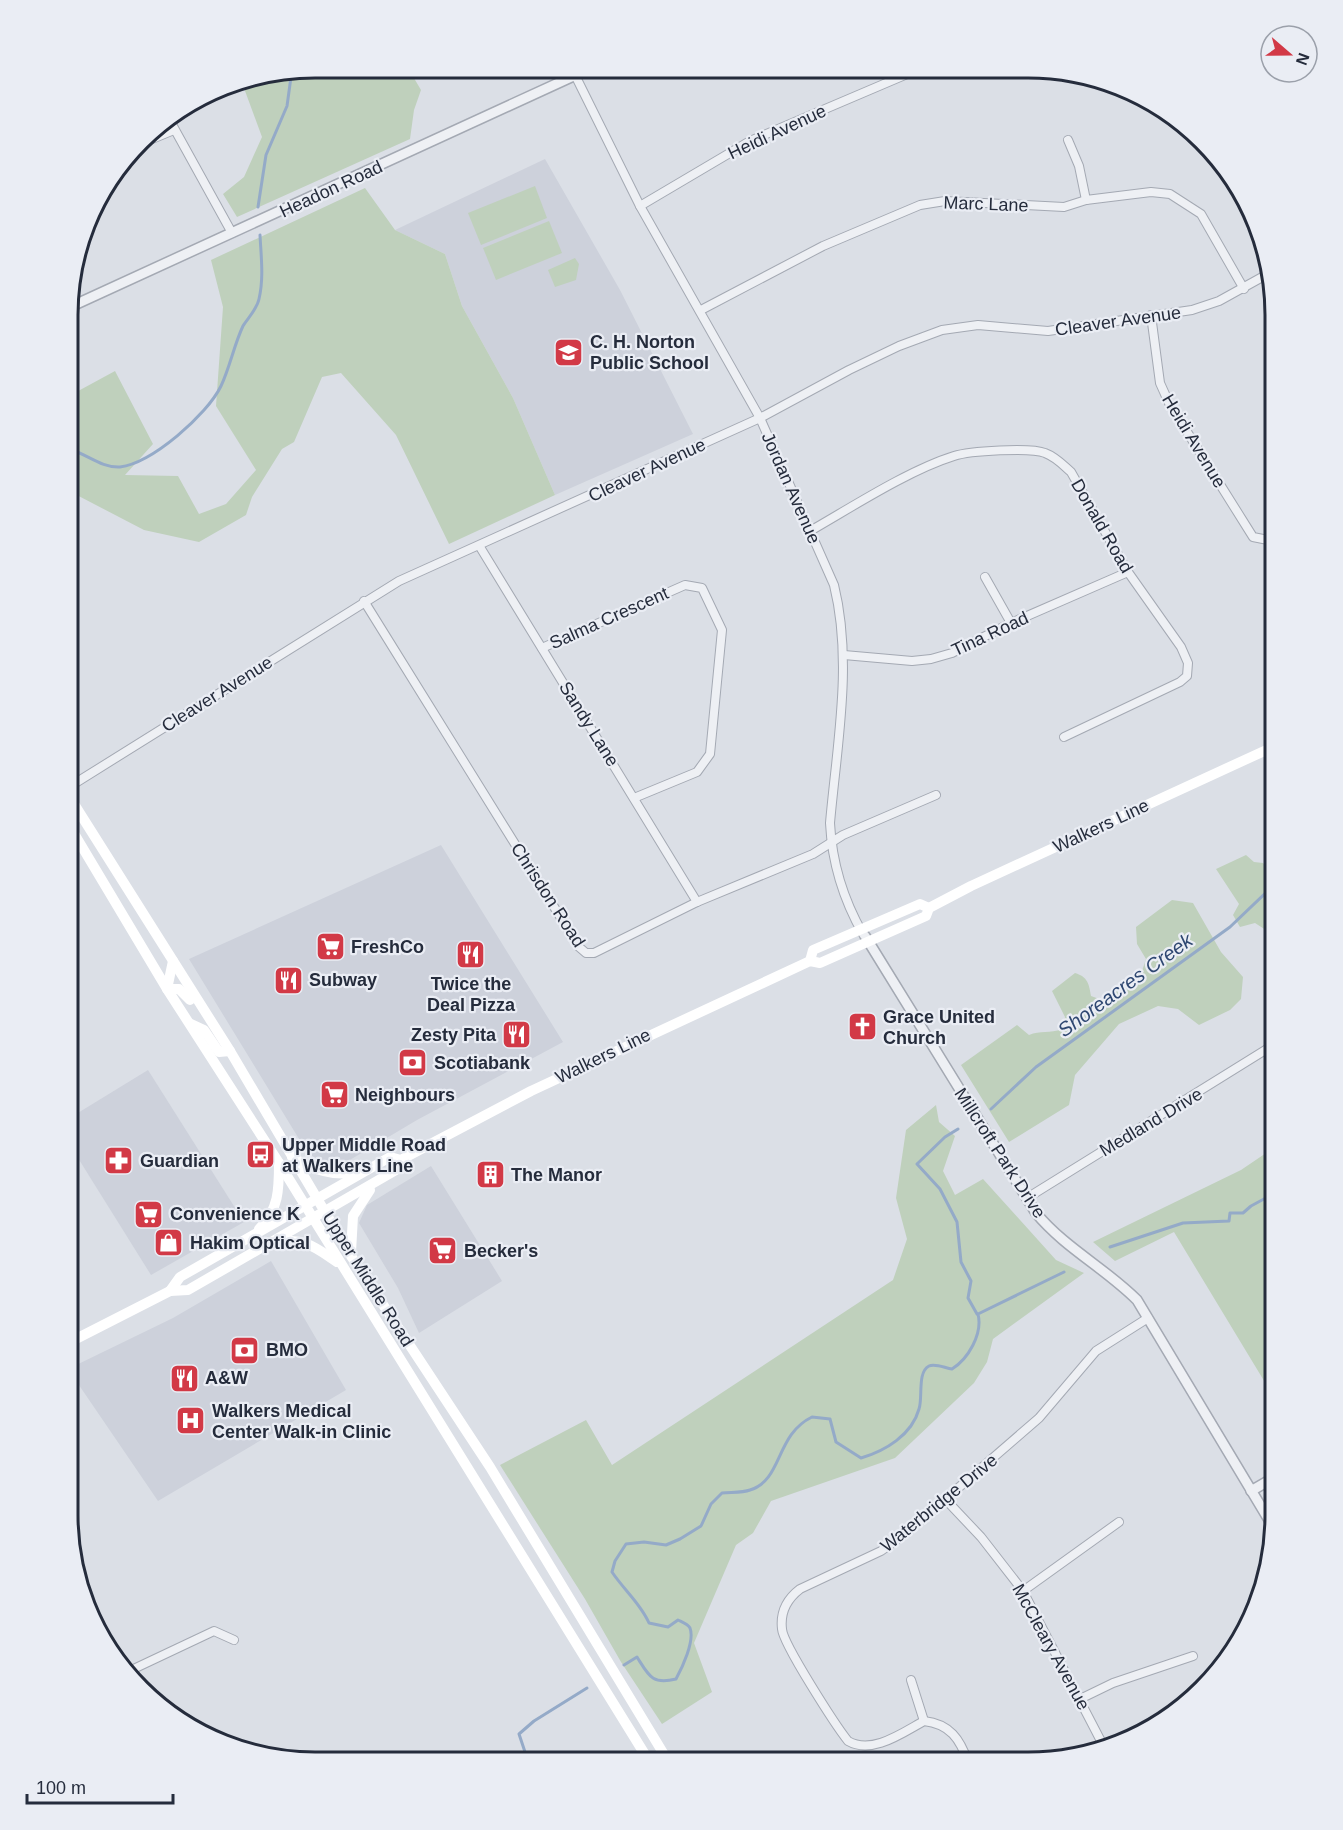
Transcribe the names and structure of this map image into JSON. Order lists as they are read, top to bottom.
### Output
{
  "streets": {
    "main road": ["Walkers Line", "Upper Middle Road"],
    "street": [
      "Heidi Avenue",
      "Headon Road",
      "Marc Lane",
      "Cleaver Avenue",
      "Jordan Avenue",
      "Donald Road",
      "Salma Crescent",
      "Tina Road",
      "Sandy Lane",
      "Chrisdon Road",
      "Medland Drive",
      "Millcroft Park Drive",
      "Waterbridge Drive",
      "McCleary Avenue"
    ]
  },
  "crossings": [
    ["Heidi Avenue", "Cleaver Avenue"],
    ["Heidi Avenue", "Jordan Avenue"],
    ["Marc Lane", "Cleaver Avenue"],
    ["Marc Lane", "Jordan Avenue"],
    ["Cleaver Avenue", "Jordan Avenue"],
    ["Cleaver Avenue", "Sandy Lane"],
    ["Cleaver Avenue", "Chrisdon Road"],
    ["Jordan Avenue", "Donald Road"],
    ["Jordan Avenue", "Tina Road"],
    ["Jordan Avenue", "Walkers Line"],
    ["Jordan Avenue", "Chrisdon Road"],
    ["Jordan Avenue", "Millcroft Park Drive"],
    ["Donald Road", "Tina Road"],
    ["Salma Crescent", "Sandy Lane"],
    ["Sandy Lane", "Chrisdon Road"],
    ["Walkers Line", "Millcroft Park Drive"],
    ["Walkers Line", "Upper Middle Road"],
    ["Medland Drive", "Millcroft Park Drive"],
    ["Millcroft Park Drive", "Waterbridge Drive"],
    ["Waterbridge Drive", "McCleary Avenue"]
  ],
  "water": ["Shoreacres Creek"],
  "places": {
    "school or university": ["C. H. Norton Public School"],
    "supermarket": [
      "FreshCo",
      "Neighbours",
      "Convenience K",
      "Becker's"
    ],
    "restaurant": [
      "Twice the Deal Pizza",
      "Subway",
      "Zesty Pita",
      "A&W"
    ],
    "church": ["Grace United Church"],
    "bank": ["Scotiabank", "BMO"],
    "bus stop": ["Upper Middle Road at Walkers Line"],
    "pharmacy": ["Guardian"],
    "building": ["The Manor"],
    "shop": ["Hakim Optical"],
    "hospital": ["Walkers Medical Center Walk-in Clinic"]
  },
  "scale_bar": "100 m",
  "north": "right"
}
